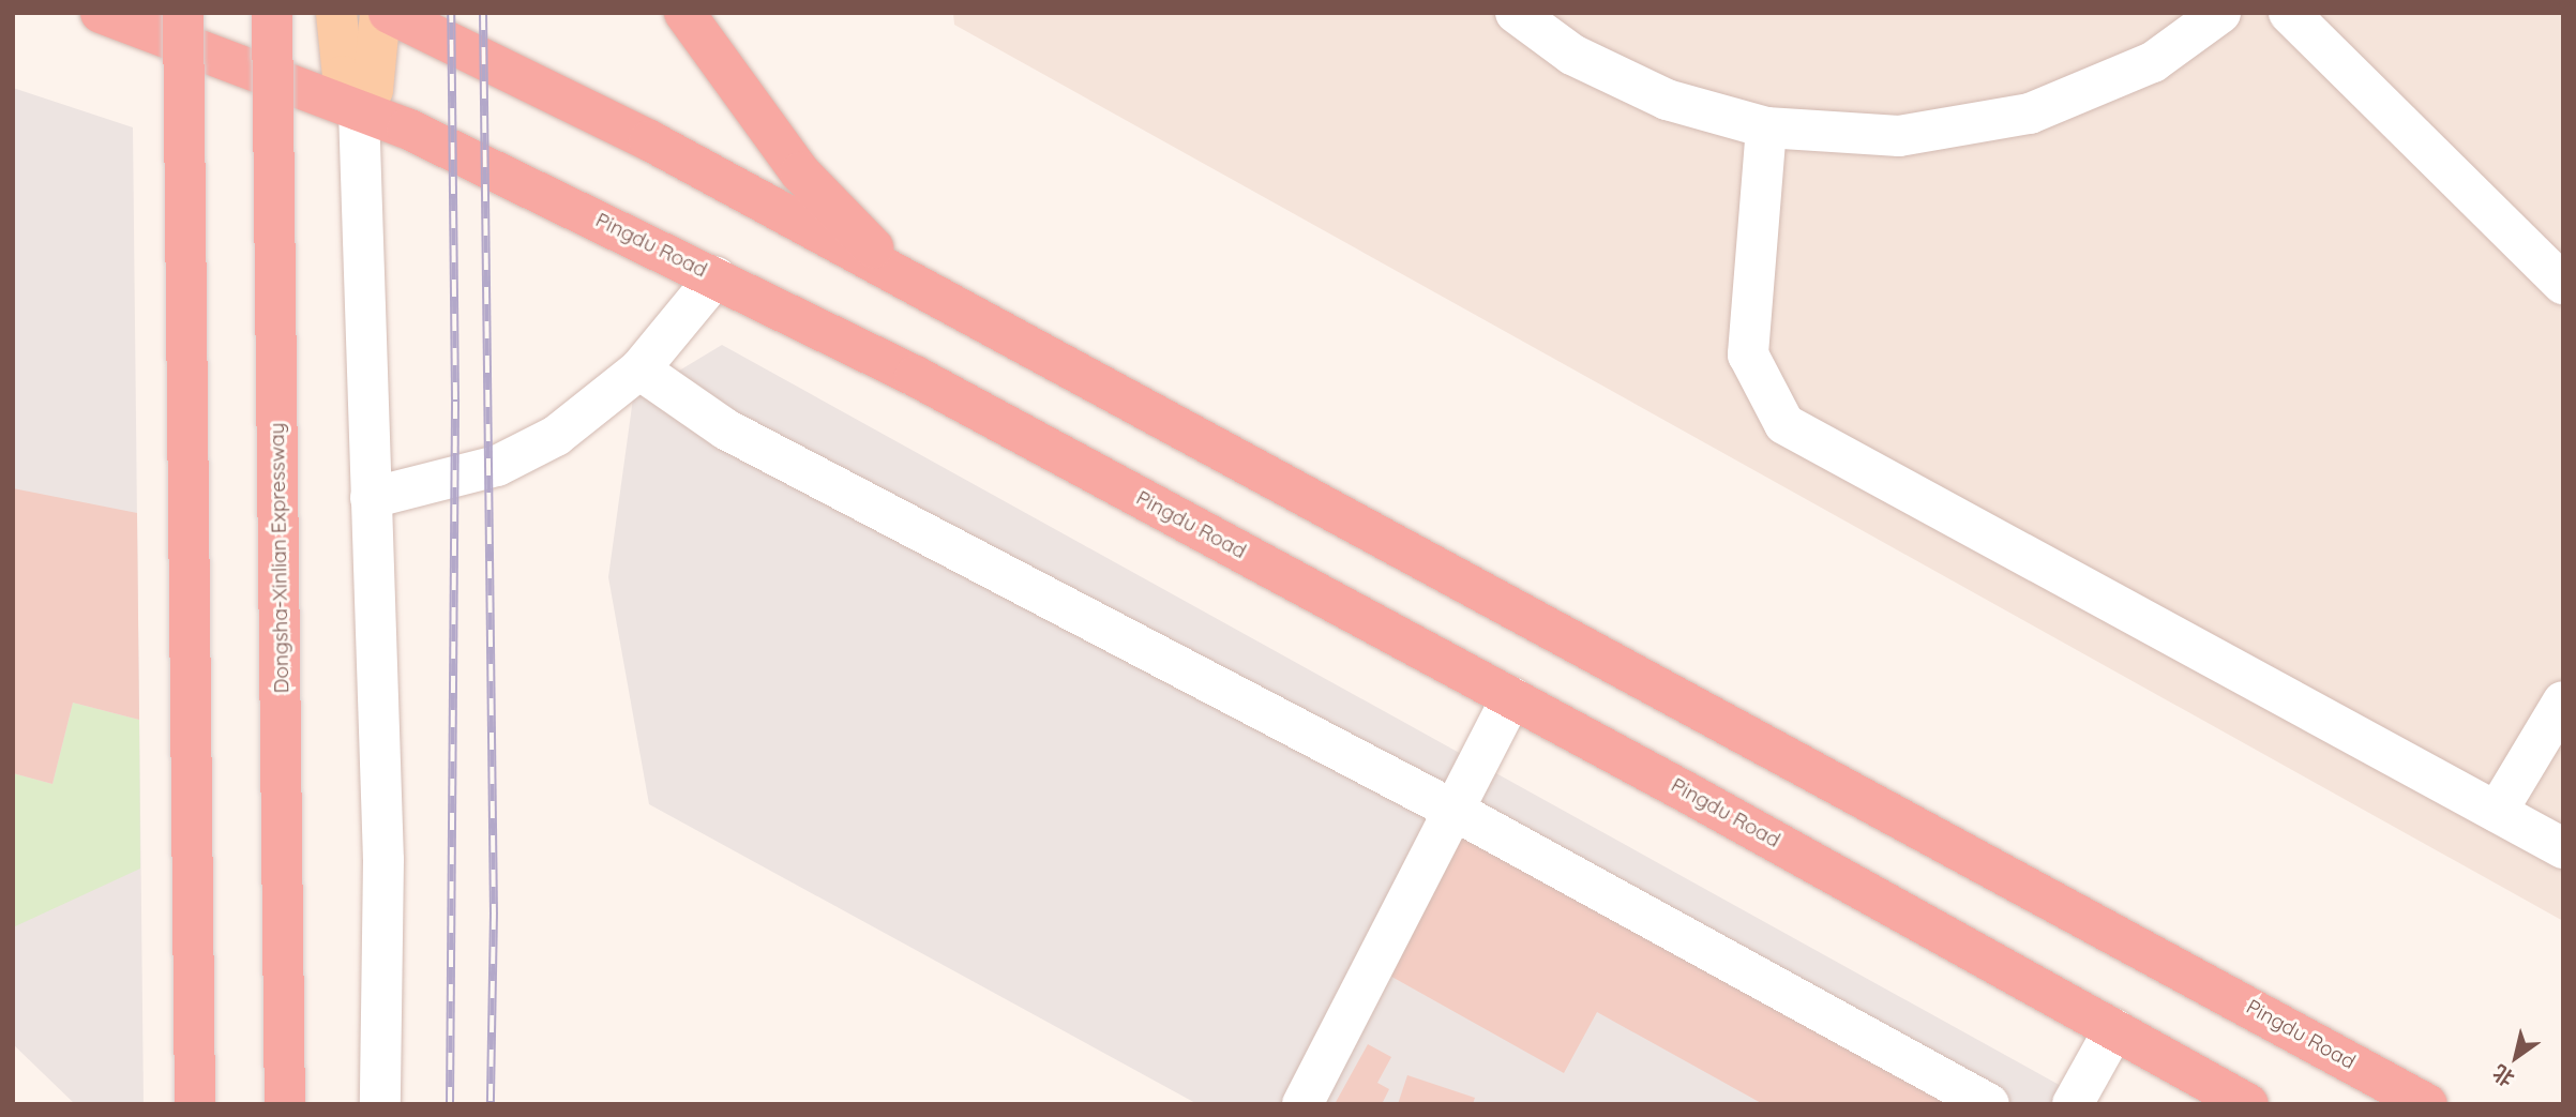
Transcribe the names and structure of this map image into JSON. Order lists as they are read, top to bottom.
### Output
{
  "streets": {
    "highway": ["Pingdu Road", "Dongsha-Xinlian Expressway"]
  },
  "north": "bottom left"
}
